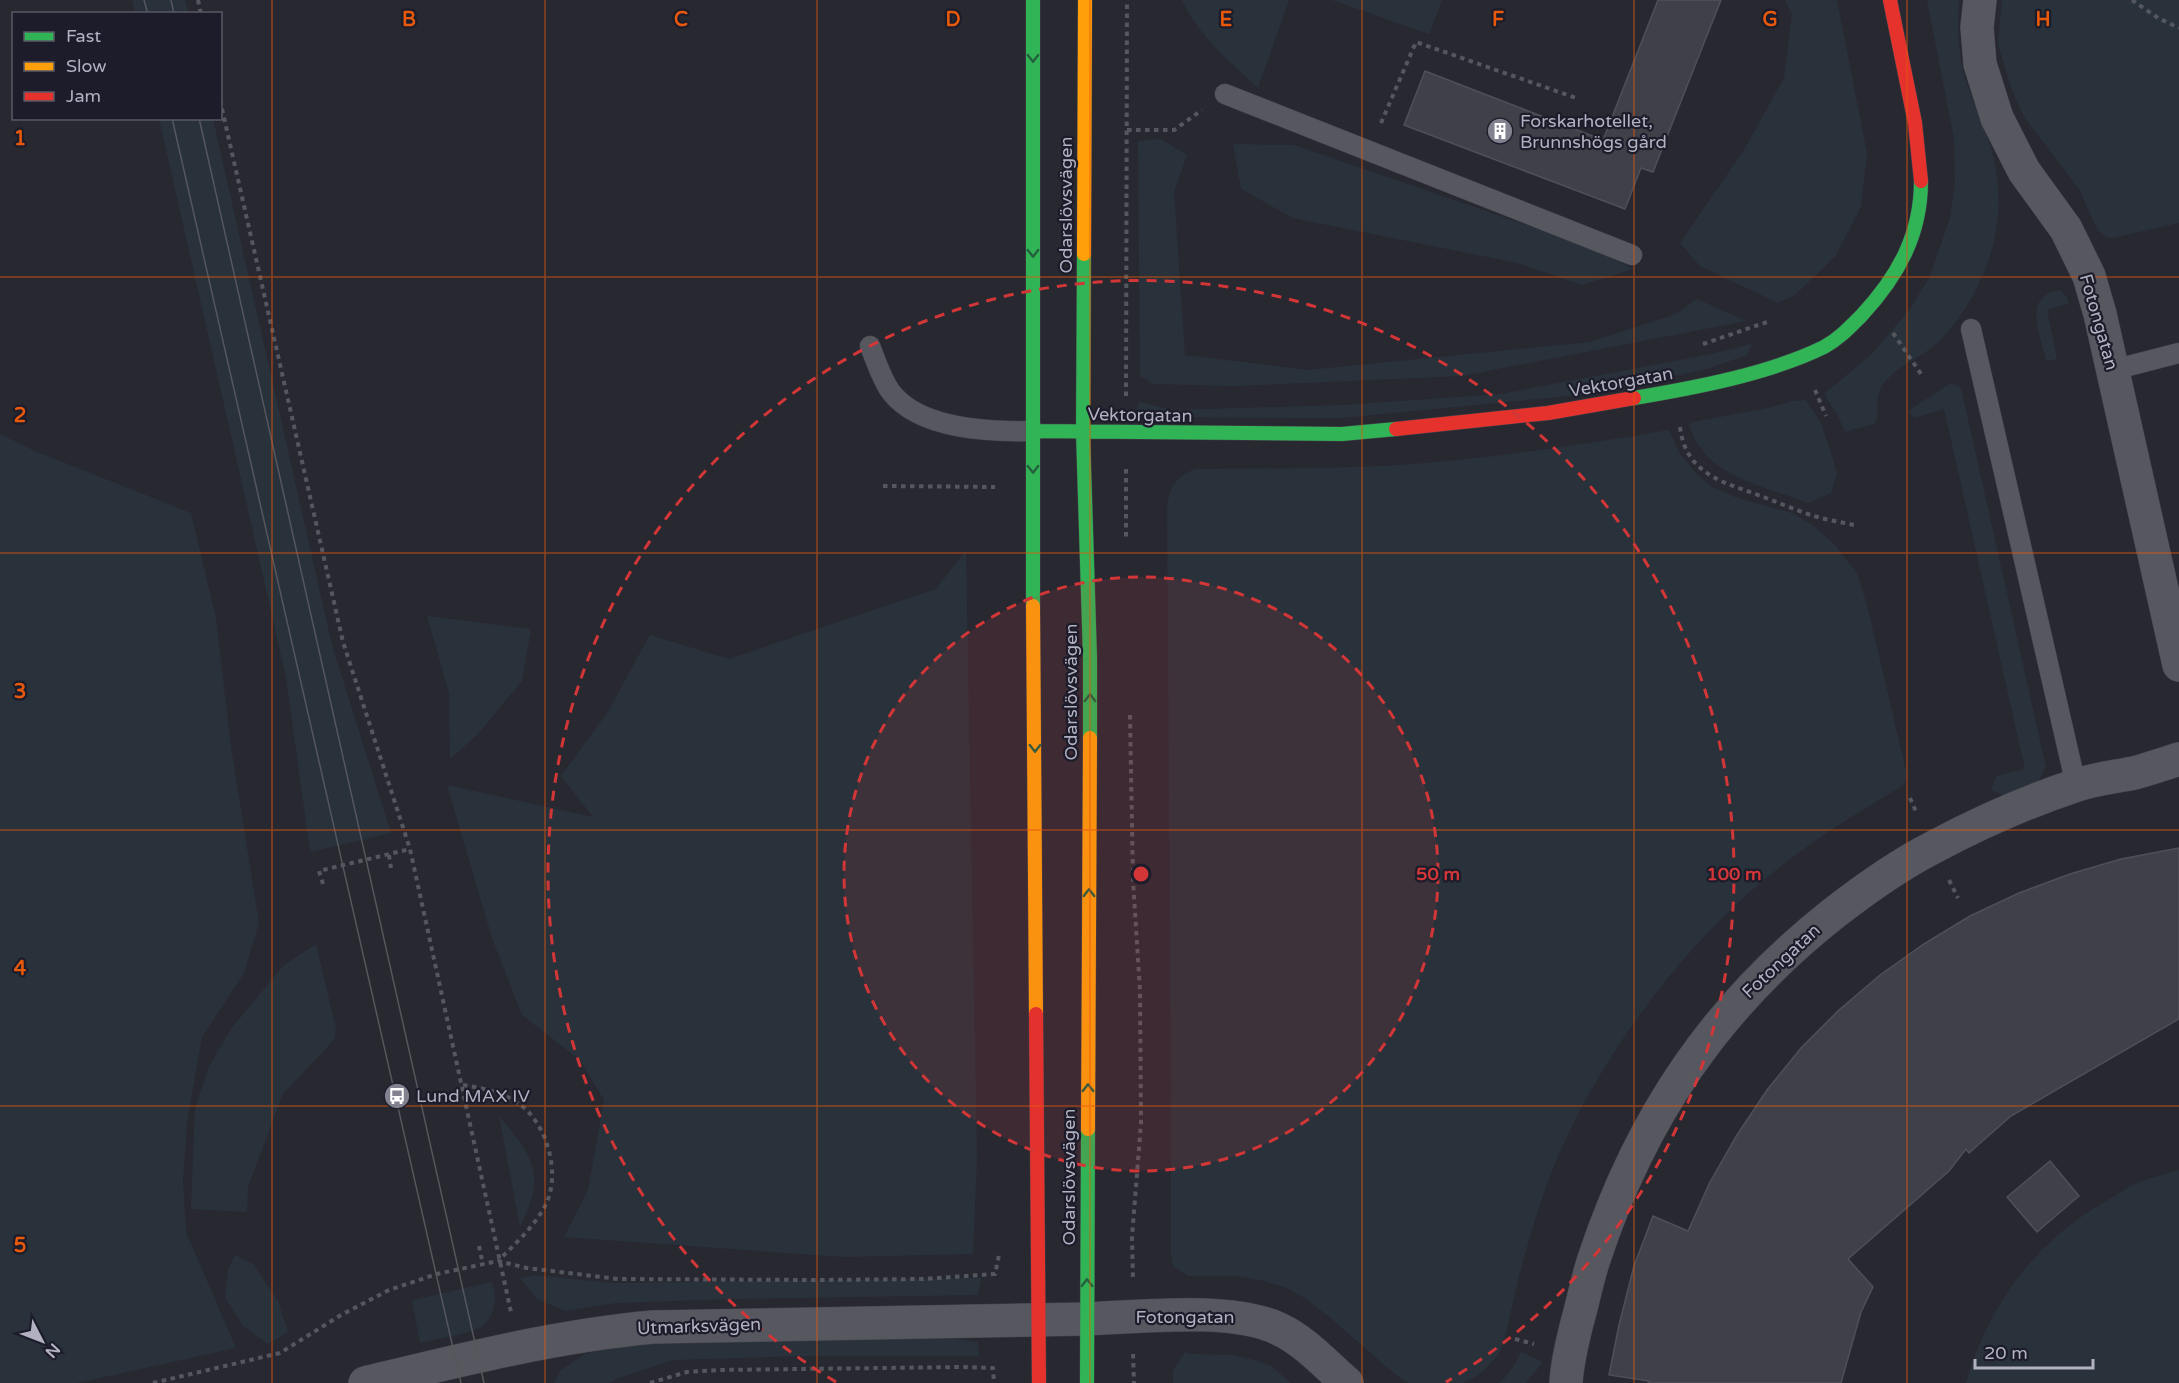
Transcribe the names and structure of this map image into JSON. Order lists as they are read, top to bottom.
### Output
{
  "streets": {
    "main road": ["Odarslövsvägen", "Vektorgatan"],
    "street": ["Fotongatan", "Utmarksvägen"]
  },
  "crossings": [
    ["Odarslövsvägen", "Fotongatan"],
    ["Odarslövsvägen", "Vektorgatan"],
    ["Odarslövsvägen", "Utmarksvägen"],
    ["Fotongatan", "Utmarksvägen"]
  ],
  "places": {
    "building": ["Forskarhotellet, Brunnshögs gård"],
    "bus stop": ["Lund MAX IV"]
  },
  "legend": ["Fast", "Slow", "Jam"],
  "scale_bar": "20 m",
  "north": "bottom right",
  "grid": {
    "columns": [
      "B",
      "C",
      "D",
      "E",
      "F",
      "G",
      "H"
    ],
    "rows": [
      "1",
      "2",
      "3",
      "4",
      "5"
    ]
  },
  "rings": ["50 m", "100 m"]
}
